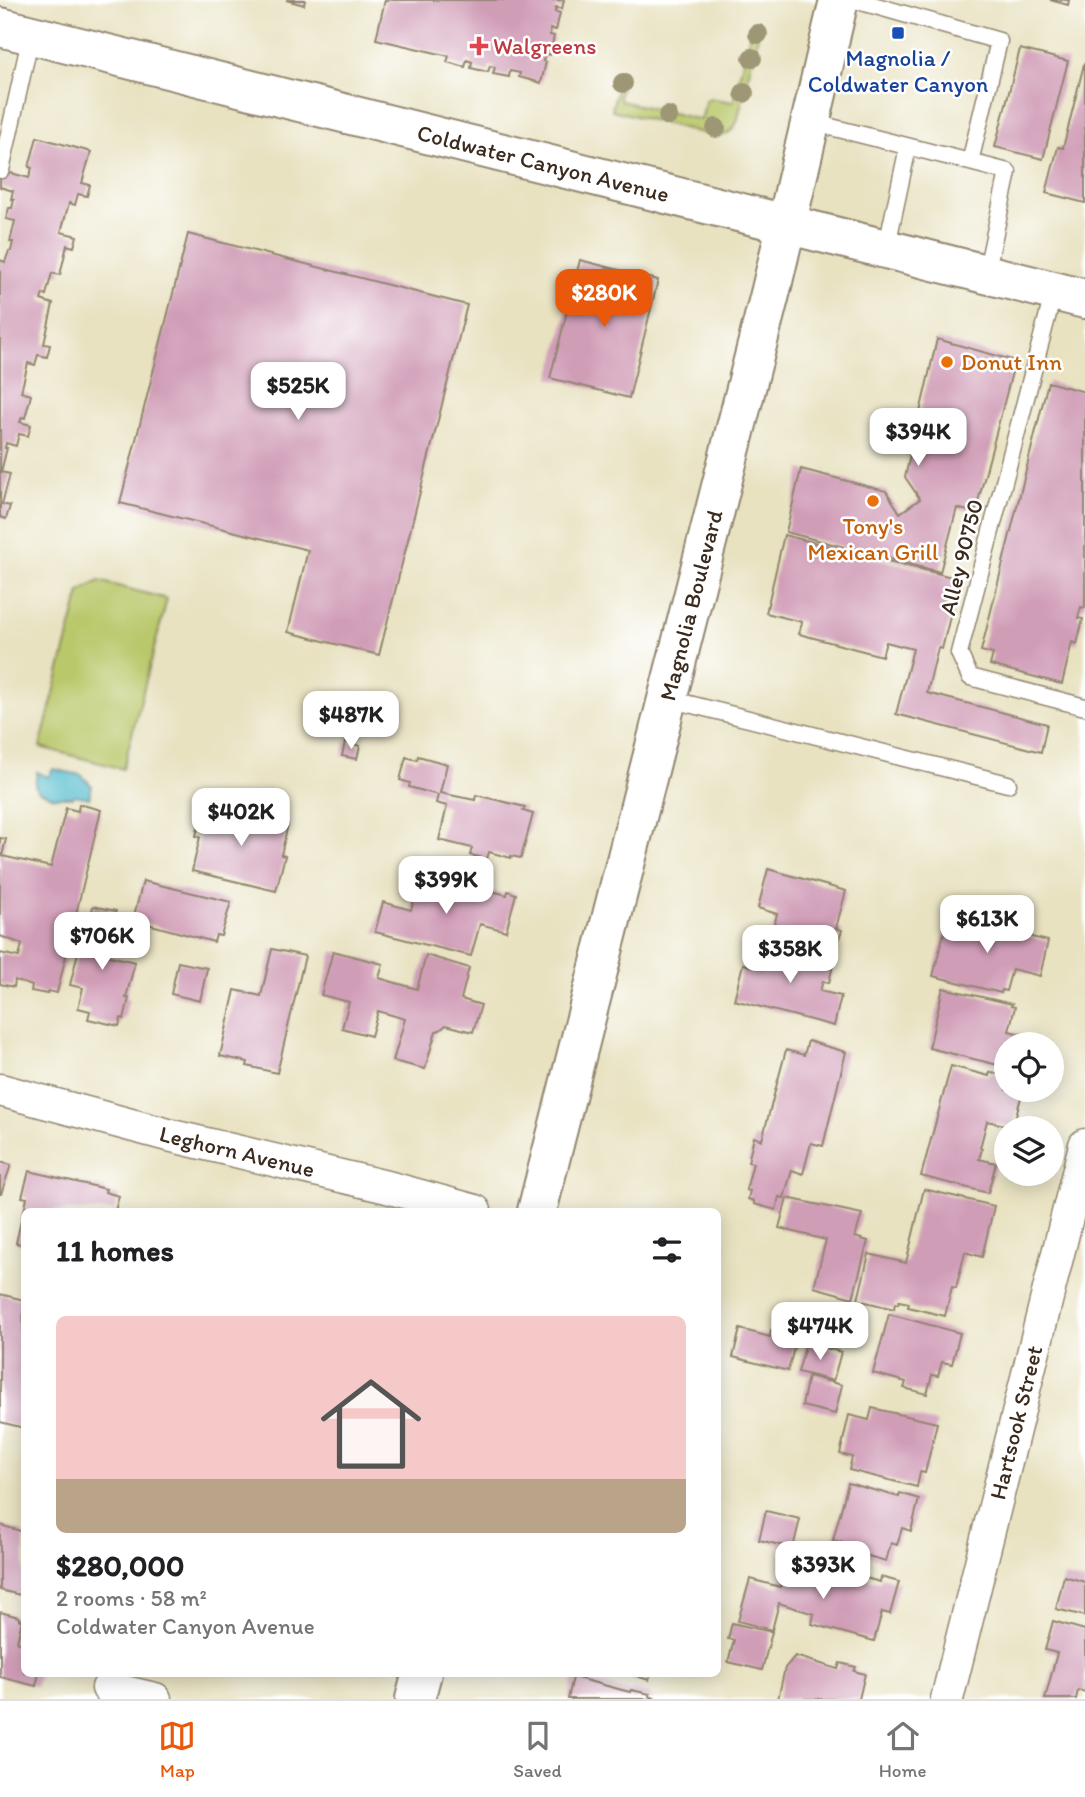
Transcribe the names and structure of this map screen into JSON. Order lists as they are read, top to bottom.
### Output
{
  "streets": {
    "main road": ["Coldwater Canyon Avenue", "Magnolia Boulevard"],
    "street": ["Leghorn Avenue", "Hartsook Street"],
    "lane": ["Alley 90750"]
  },
  "crossings": [
    ["Coldwater Canyon Avenue", "Alley 90750"],
    ["Coldwater Canyon Avenue", "Magnolia Boulevard"]
  ],
  "places": {
    "transit": ["Magnolia / Coldwater Canyon"],
    "health": ["Walgreens"],
    "other": ["Donut Inn", "Tony's Mexican Grill"]
  },
  "page": {
    "price": [
      "$280K",
      "$525K",
      "$394K",
      "$487K",
      "$402K",
      "$399K",
      "$613K",
      "$706K",
      "$358K",
      "$474K",
      "$393K"
    ],
    "heading": "11 homes",
    "list": [
      {
        "name": "$280,000",
        "note": "2 rooms · 58 m² · Coldwater Canyon Avenue"
      }
    ],
    "tabs": ["Map", "Saved", "Home"]
  }
}
